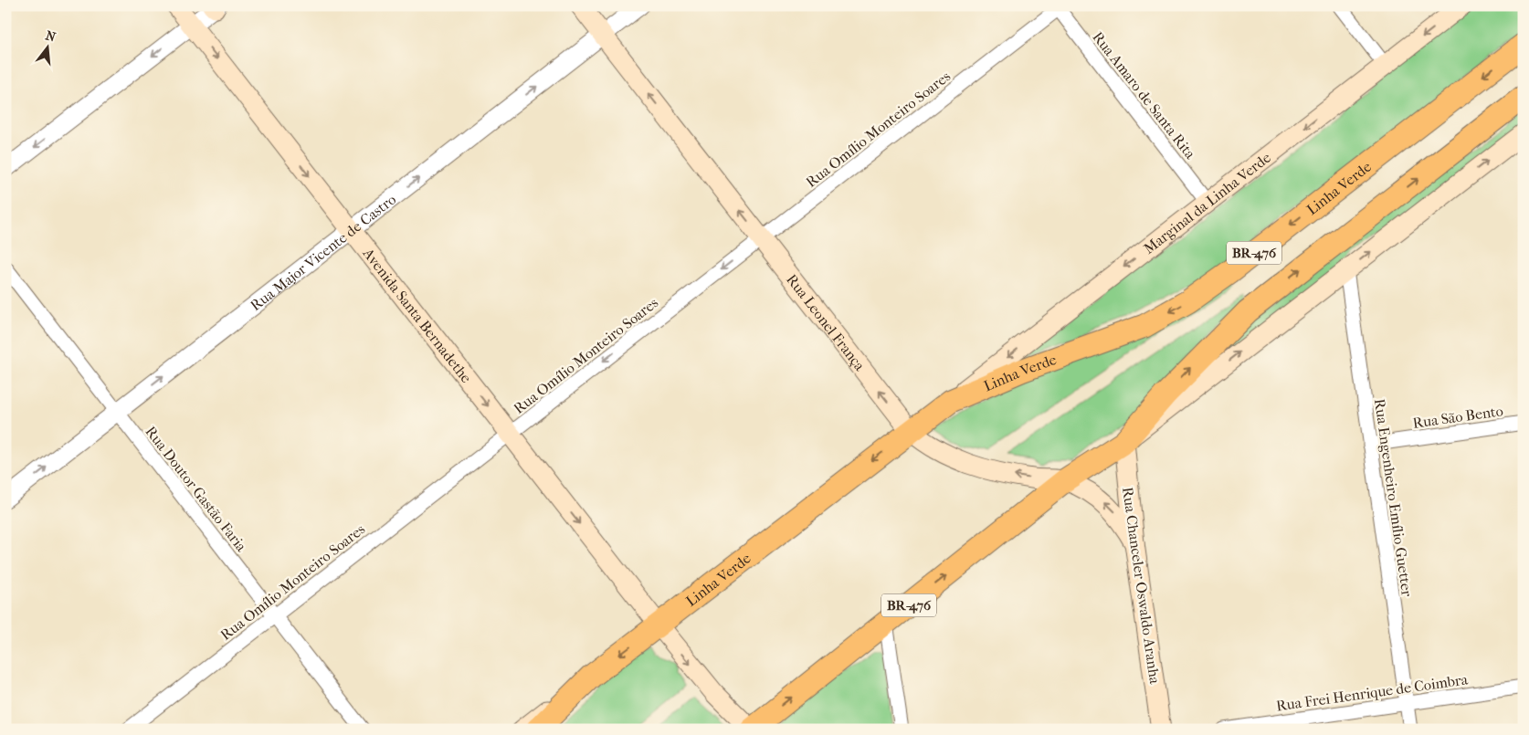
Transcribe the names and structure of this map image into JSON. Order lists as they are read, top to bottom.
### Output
{
  "streets": {
    "highway": ["Linha Verde", "BR-476"],
    "main road": [
      "Marginal da Linha Verde",
      "Avenida Santa Bernadethe",
      "Rua Leonel França",
      "Rua Chanceler Oswaldo Aranha"
    ],
    "street": [
      "Rua Amaro de Santa Rita",
      "Rua Omílio Monteiro Soares",
      "Rua Major Vicente de Castro",
      "Rua São Bento",
      "Rua Doutor Gastão Faria",
      "Rua Engenheiro Emílio Guetter",
      "Rua Frei Henrique de Coimbra"
    ]
  },
  "crossings": [
    ["Rua Amaro de Santa Rita", "Rua Omílio Monteiro Soares"],
    ["Rua Amaro de Santa Rita", "Marginal da Linha Verde"],
    ["Rua Omílio Monteiro Soares", "Avenida Santa Bernadethe"],
    ["Rua Omílio Monteiro Soares", "Rua Leonel França"],
    ["Rua Omílio Monteiro Soares", "Rua Doutor Gastão Faria"],
    ["Linha Verde", "Marginal da Linha Verde"],
    ["Linha Verde", "Avenida Santa Bernadethe"],
    ["Linha Verde", "Rua Leonel França"],
    ["Rua Major Vicente de Castro", "Avenida Santa Bernadethe"],
    ["Rua Major Vicente de Castro", "Rua Leonel França"],
    ["Rua Major Vicente de Castro", "Rua Doutor Gastão Faria"],
    ["BR-476", "Avenida Santa Bernadethe"],
    ["BR-476", "Rua Leonel França"],
    ["BR-476", "Rua Chanceler Oswaldo Aranha"],
    ["Rua Leonel França", "Rua Chanceler Oswaldo Aranha"],
    ["Rua São Bento", "Rua Engenheiro Emílio Guetter"],
    ["Rua Engenheiro Emílio Guetter", "Rua Frei Henrique de Coimbra"]
  ],
  "one_way": ["Rua Major Vicente de Castro", "Avenida Santa Bernadethe", "Rua Leonel França"],
  "north": "top"
}
